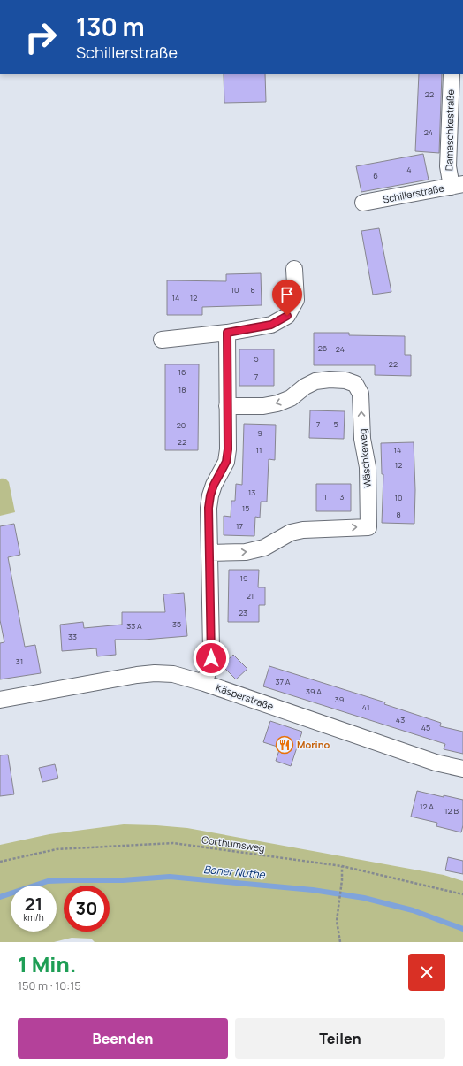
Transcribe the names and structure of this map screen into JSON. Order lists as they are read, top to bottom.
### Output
{
  "streets": {
    "street": [
      "Damaschkestraße",
      "Schillerstraße",
      "Wäschkeweg",
      "Käsperstraße"
    ],
    "path": ["Corthumsweg"]
  },
  "crossings": [
    ["Damaschkestraße", "Schillerstraße"]
  ],
  "water": ["Boner Nuthe"],
  "places": {
    "restaurant": ["Morino"]
  },
  "house_numbers": [
    "22",
    "24",
    "4",
    "6",
    "10",
    "8",
    "14",
    "12",
    "26",
    "24",
    "5",
    "22",
    "16",
    "7",
    "18",
    "7",
    "5",
    "20",
    "9",
    "22",
    "11",
    "14",
    "12",
    "13",
    "1",
    "3",
    "10",
    "15",
    "8",
    "17",
    "19",
    "21",
    "23",
    "35",
    "33 A",
    "33",
    "31",
    "37 A",
    "39 A",
    "39",
    "41",
    "43",
    "45",
    "12 A",
    "12 B"
  ],
  "page": {
    "turn": ["130 m", "Schillerstraße"],
    "speed": "21 km/h",
    "limit": "30",
    "heading": ["1 Min.", "150 m · 10:15"],
    "buttons": ["Beenden", "Teilen"]
  }
}
